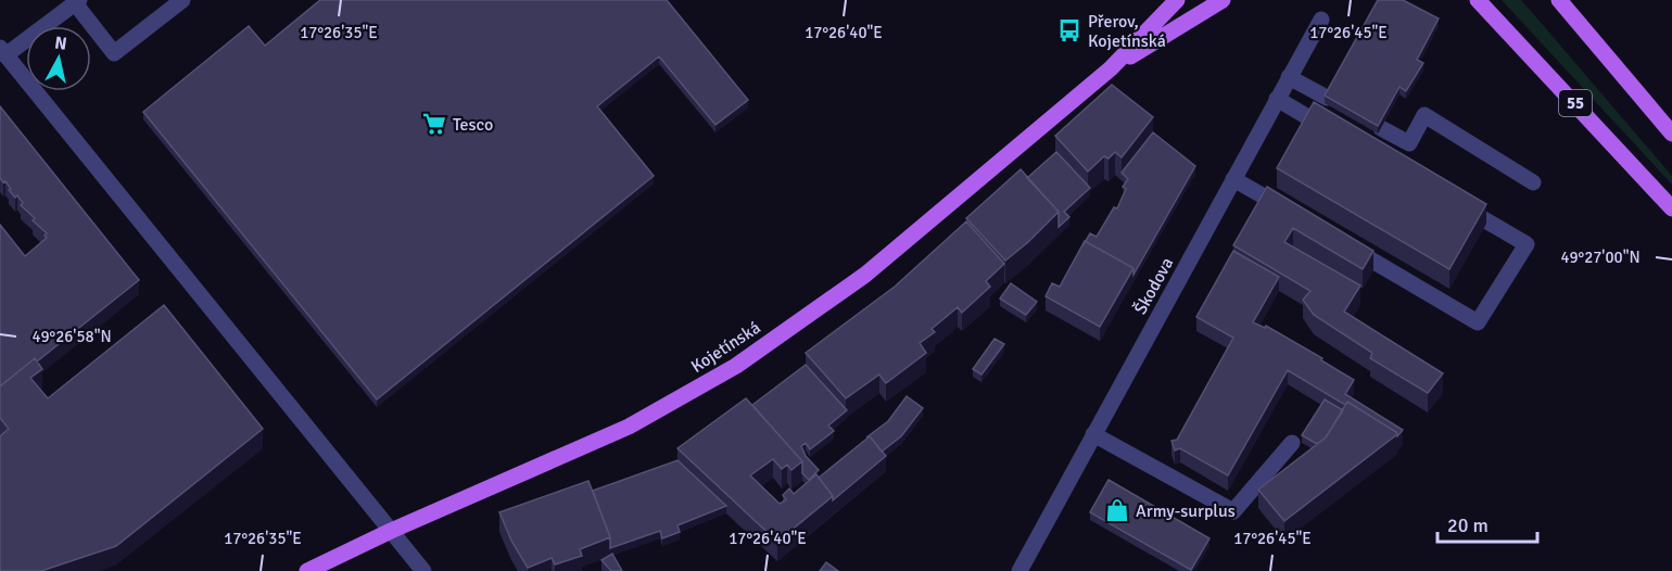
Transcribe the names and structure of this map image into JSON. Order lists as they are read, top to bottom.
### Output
{
  "streets": {
    "main road": ["55", "Kojetínská"],
    "street": ["Škodova"]
  },
  "places": {
    "bus stop": ["Přerov, Kojetínská"],
    "supermarket": ["Tesco"],
    "shop": ["Army-surplus"]
  },
  "scale_bar": "20 m",
  "north": "top",
  "coordinates": [
    "17°26'35\"E",
    "17°26'40\"E",
    "17°26'45\"E",
    "49°27'00\"N",
    "49°26'58\"N"
  ]
}
